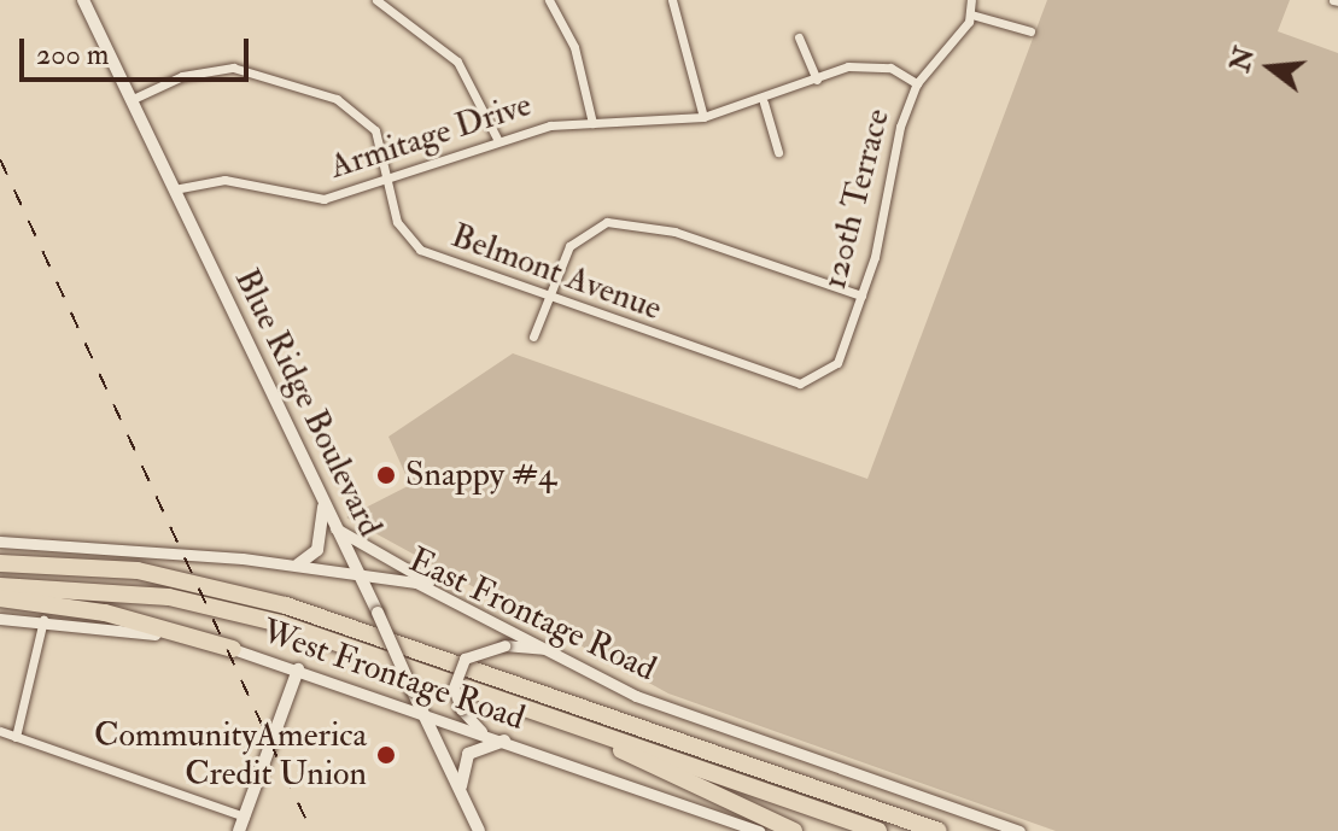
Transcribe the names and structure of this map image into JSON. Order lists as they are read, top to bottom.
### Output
{
  "streets": {
    "main road": ["Blue Ridge Boulevard"],
    "street": [
      "Armitage Drive",
      "120th Terrace",
      "Belmont Avenue",
      "East Frontage Road",
      "West Frontage Road"
    ]
  },
  "crossings": [
    ["Armitage Drive", "120th Terrace"],
    ["Armitage Drive", "Belmont Avenue"],
    ["Armitage Drive", "Blue Ridge Boulevard"],
    ["120th Terrace", "Belmont Avenue"],
    ["Belmont Avenue", "Blue Ridge Boulevard"],
    ["Blue Ridge Boulevard", "East Frontage Road"],
    ["Blue Ridge Boulevard", "West Frontage Road"]
  ],
  "places": ["Snappy #4", "CommunityAmerica Credit Union"],
  "scale_bar": "200 m",
  "north": "left"
}
